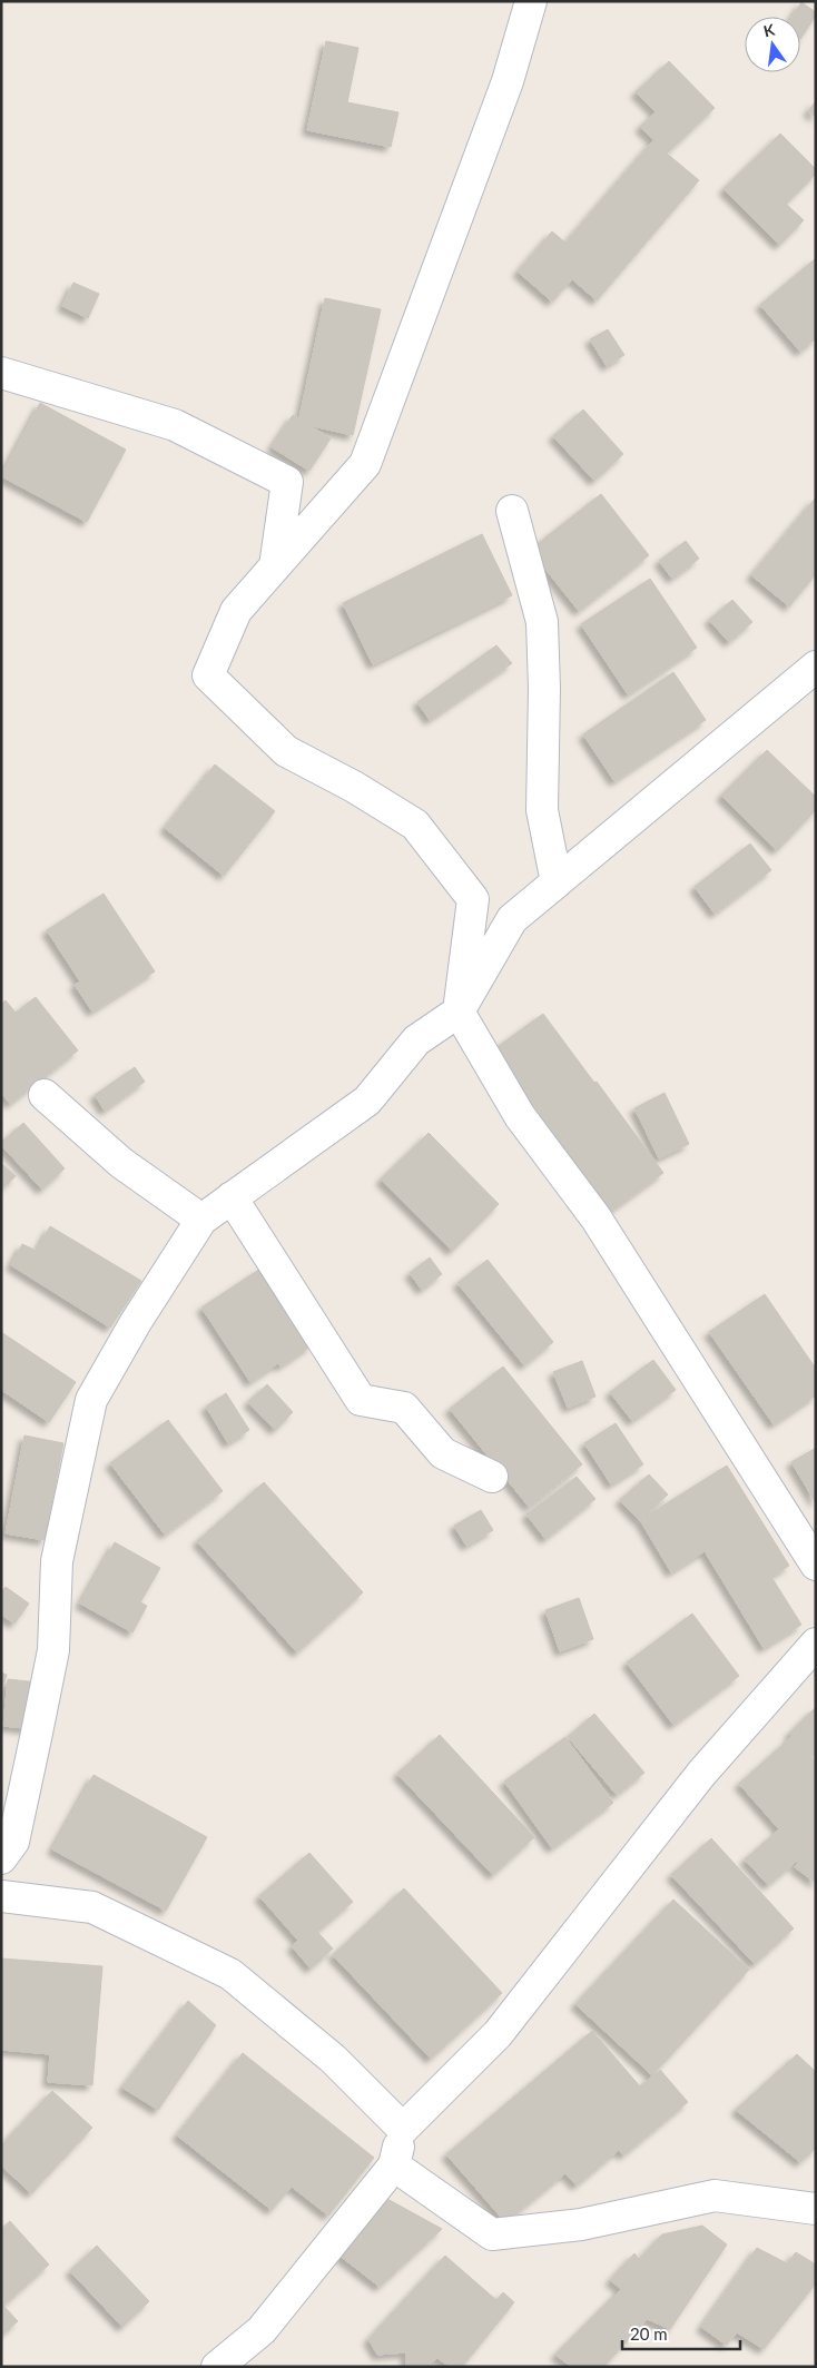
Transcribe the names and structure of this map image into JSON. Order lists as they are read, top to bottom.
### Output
{
  "scale_bar": "20 m",
  "north": "top"
}
